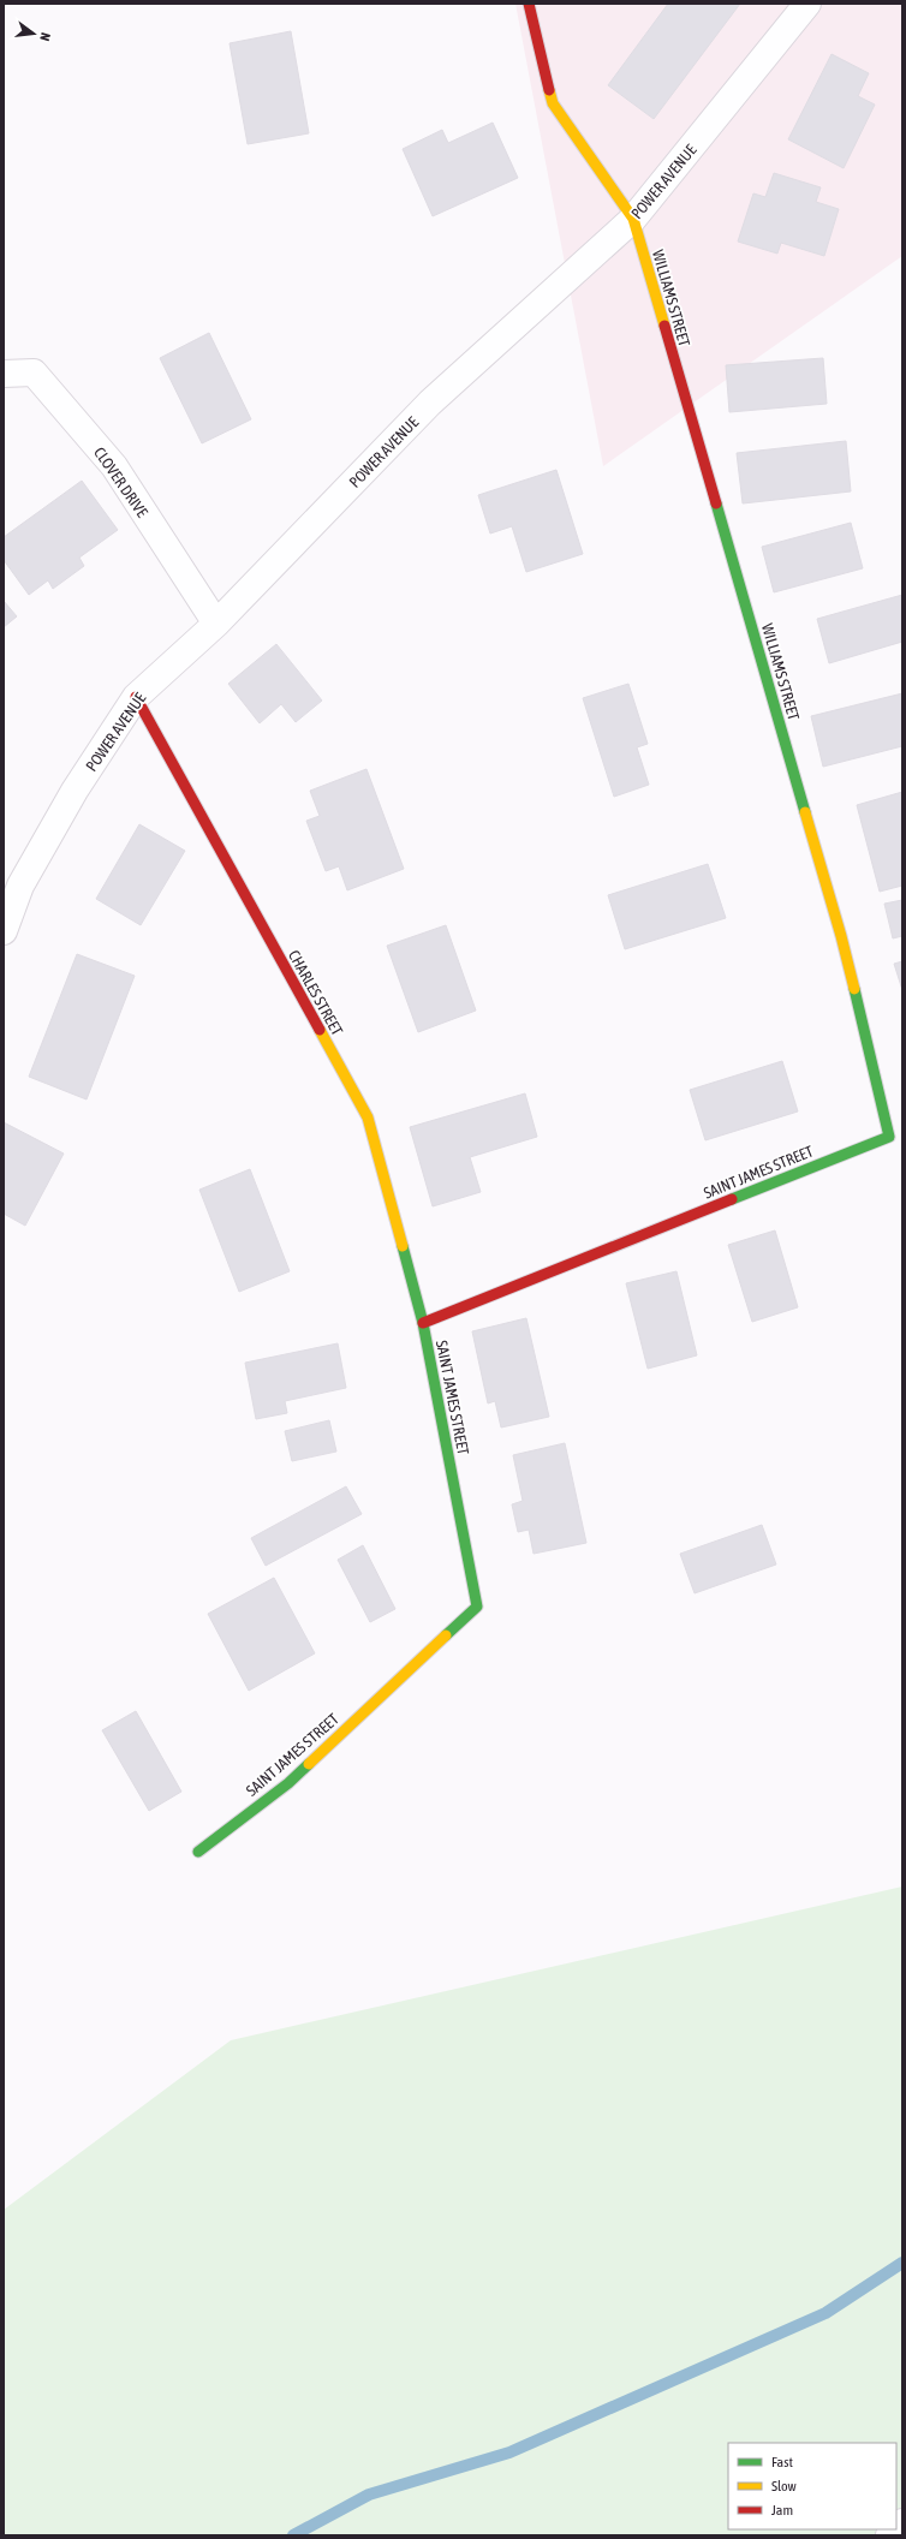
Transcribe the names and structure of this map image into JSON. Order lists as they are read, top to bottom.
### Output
{
  "streets": {
    "street": [
      "POWER AVENUE",
      "WILLIAMS STREET",
      "CLOVER DRIVE",
      "CHARLES STREET",
      "SAINT JAMES STREET"
    ]
  },
  "crossings": [
    ["POWER AVENUE", "WILLIAMS STREET"],
    ["POWER AVENUE", "CLOVER DRIVE"],
    ["POWER AVENUE", "CHARLES STREET"],
    ["WILLIAMS STREET", "SAINT JAMES STREET"],
    ["CHARLES STREET", "SAINT JAMES STREET"]
  ],
  "legend": ["Fast", "Slow", "Jam"],
  "north": "right"
}
